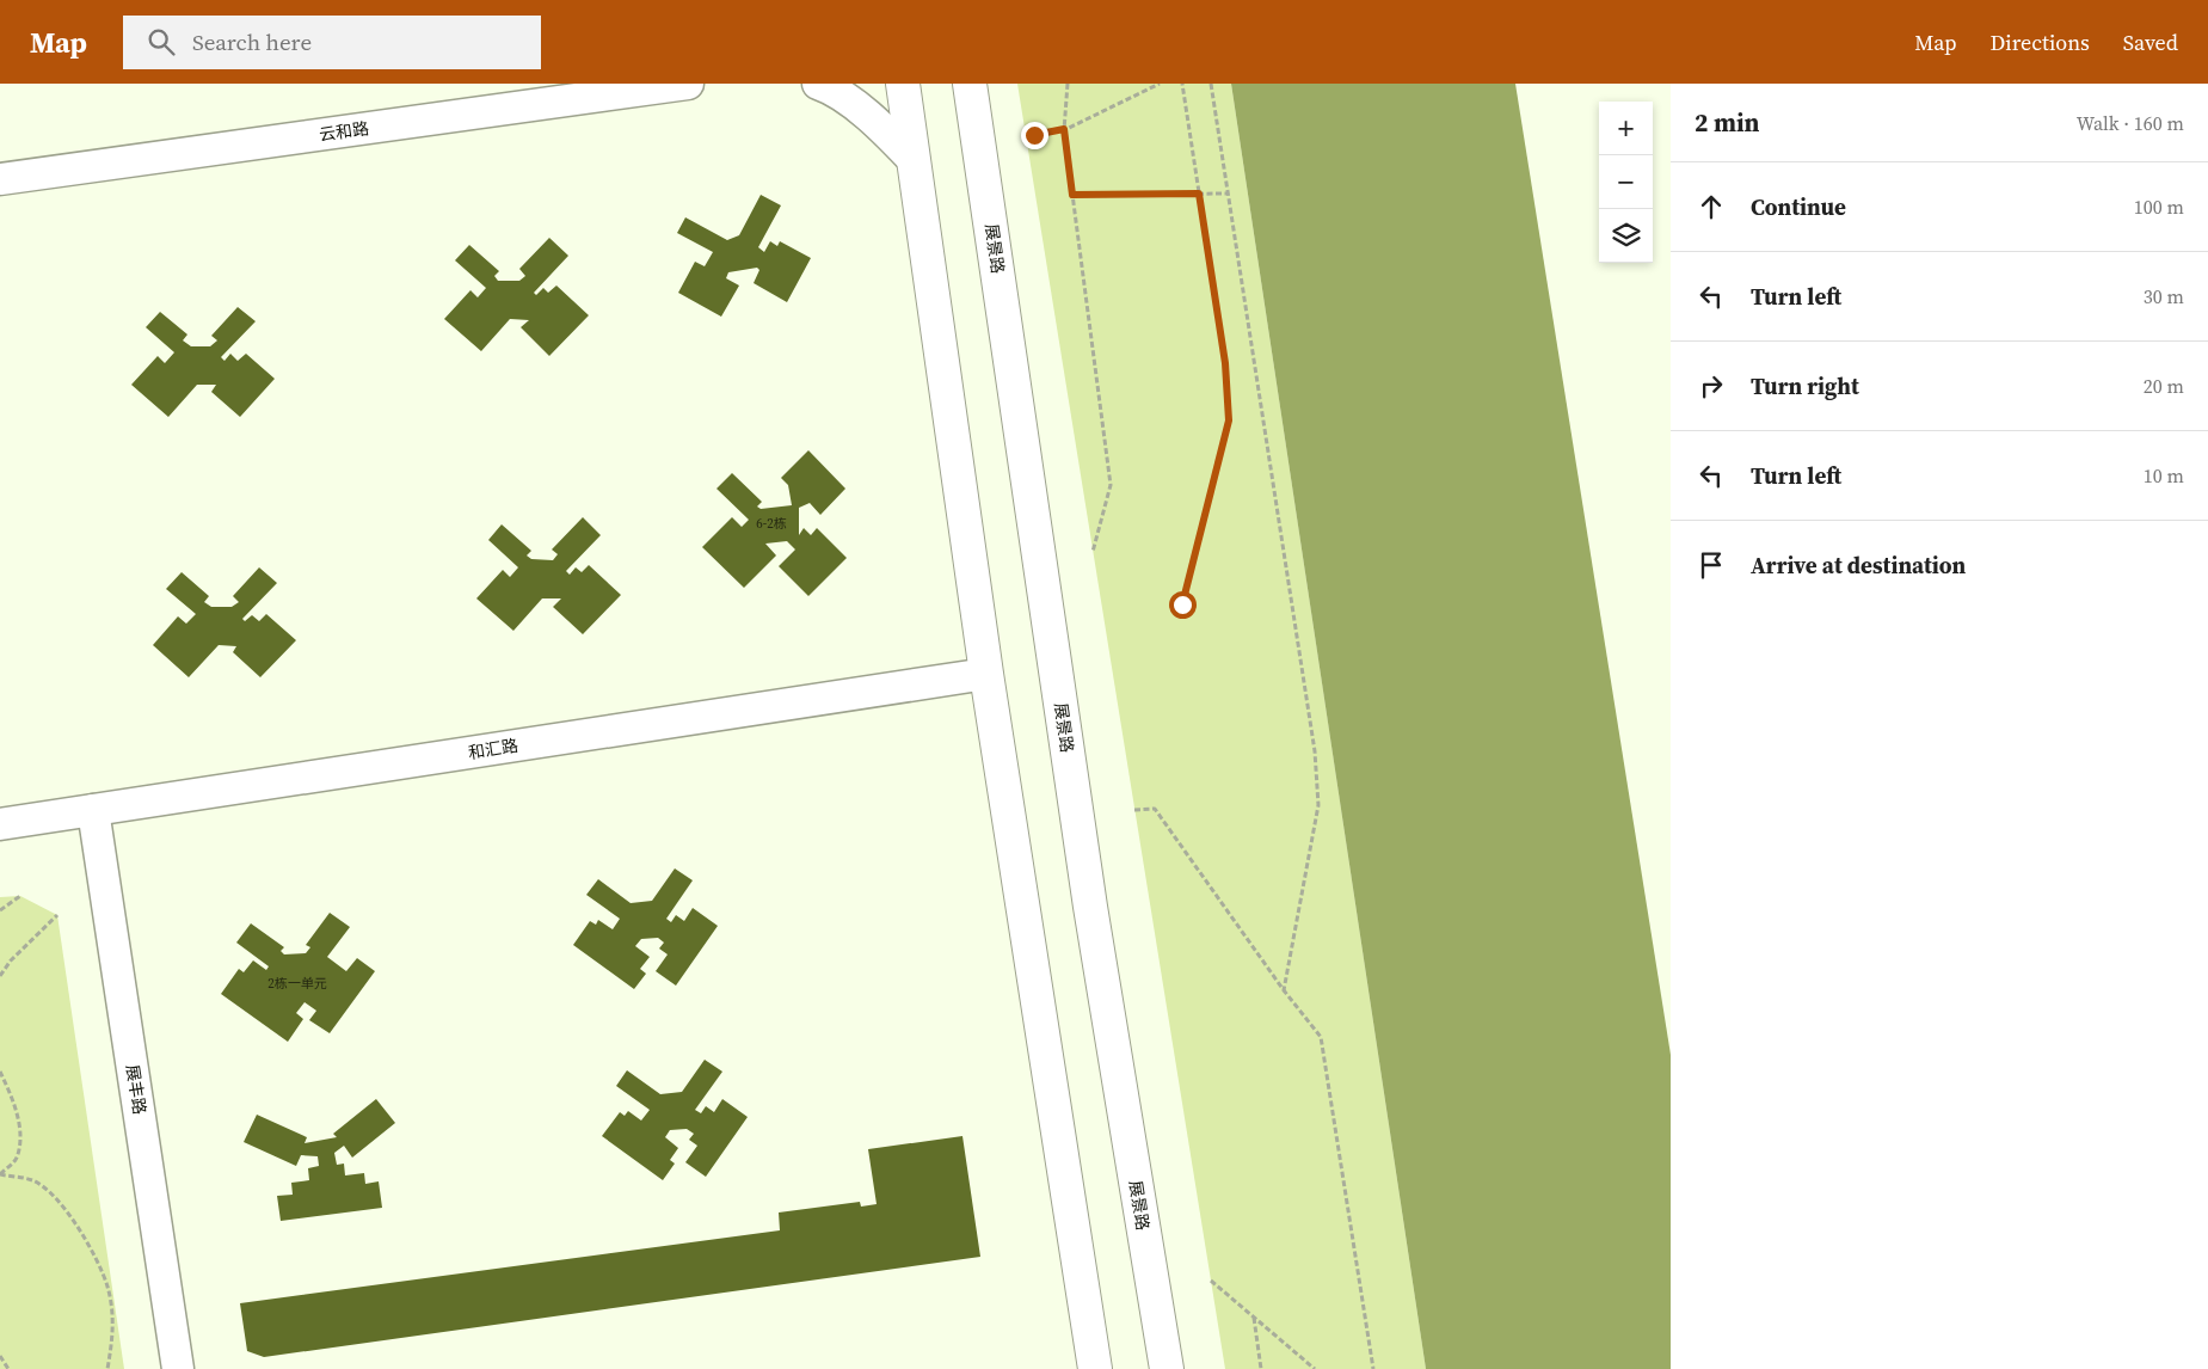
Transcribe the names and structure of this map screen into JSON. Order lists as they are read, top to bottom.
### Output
{
  "streets": {
    "main road": ["展景路"],
    "street": ["云和路", "和汇路", "展丰路"]
  },
  "crossings": [
    ["和汇路", "展丰路"]
  ],
  "house_numbers": ["6-2栋", "2栋一单元"],
  "page": {
    "header": "Map",
    "search": "Search here",
    "nav": ["Map", "Directions", "Saved"],
    "heading": ["2 min", "Walk · 160 m"],
    "map_buttons": ["+", "−"],
    "list": [
      ["Continue", "100 m"],
      ["Turn left", "30 m"],
      ["Turn right", "20 m"],
      ["Turn left", "10 m"],
      "Arrive at destination"
    ]
  }
}
